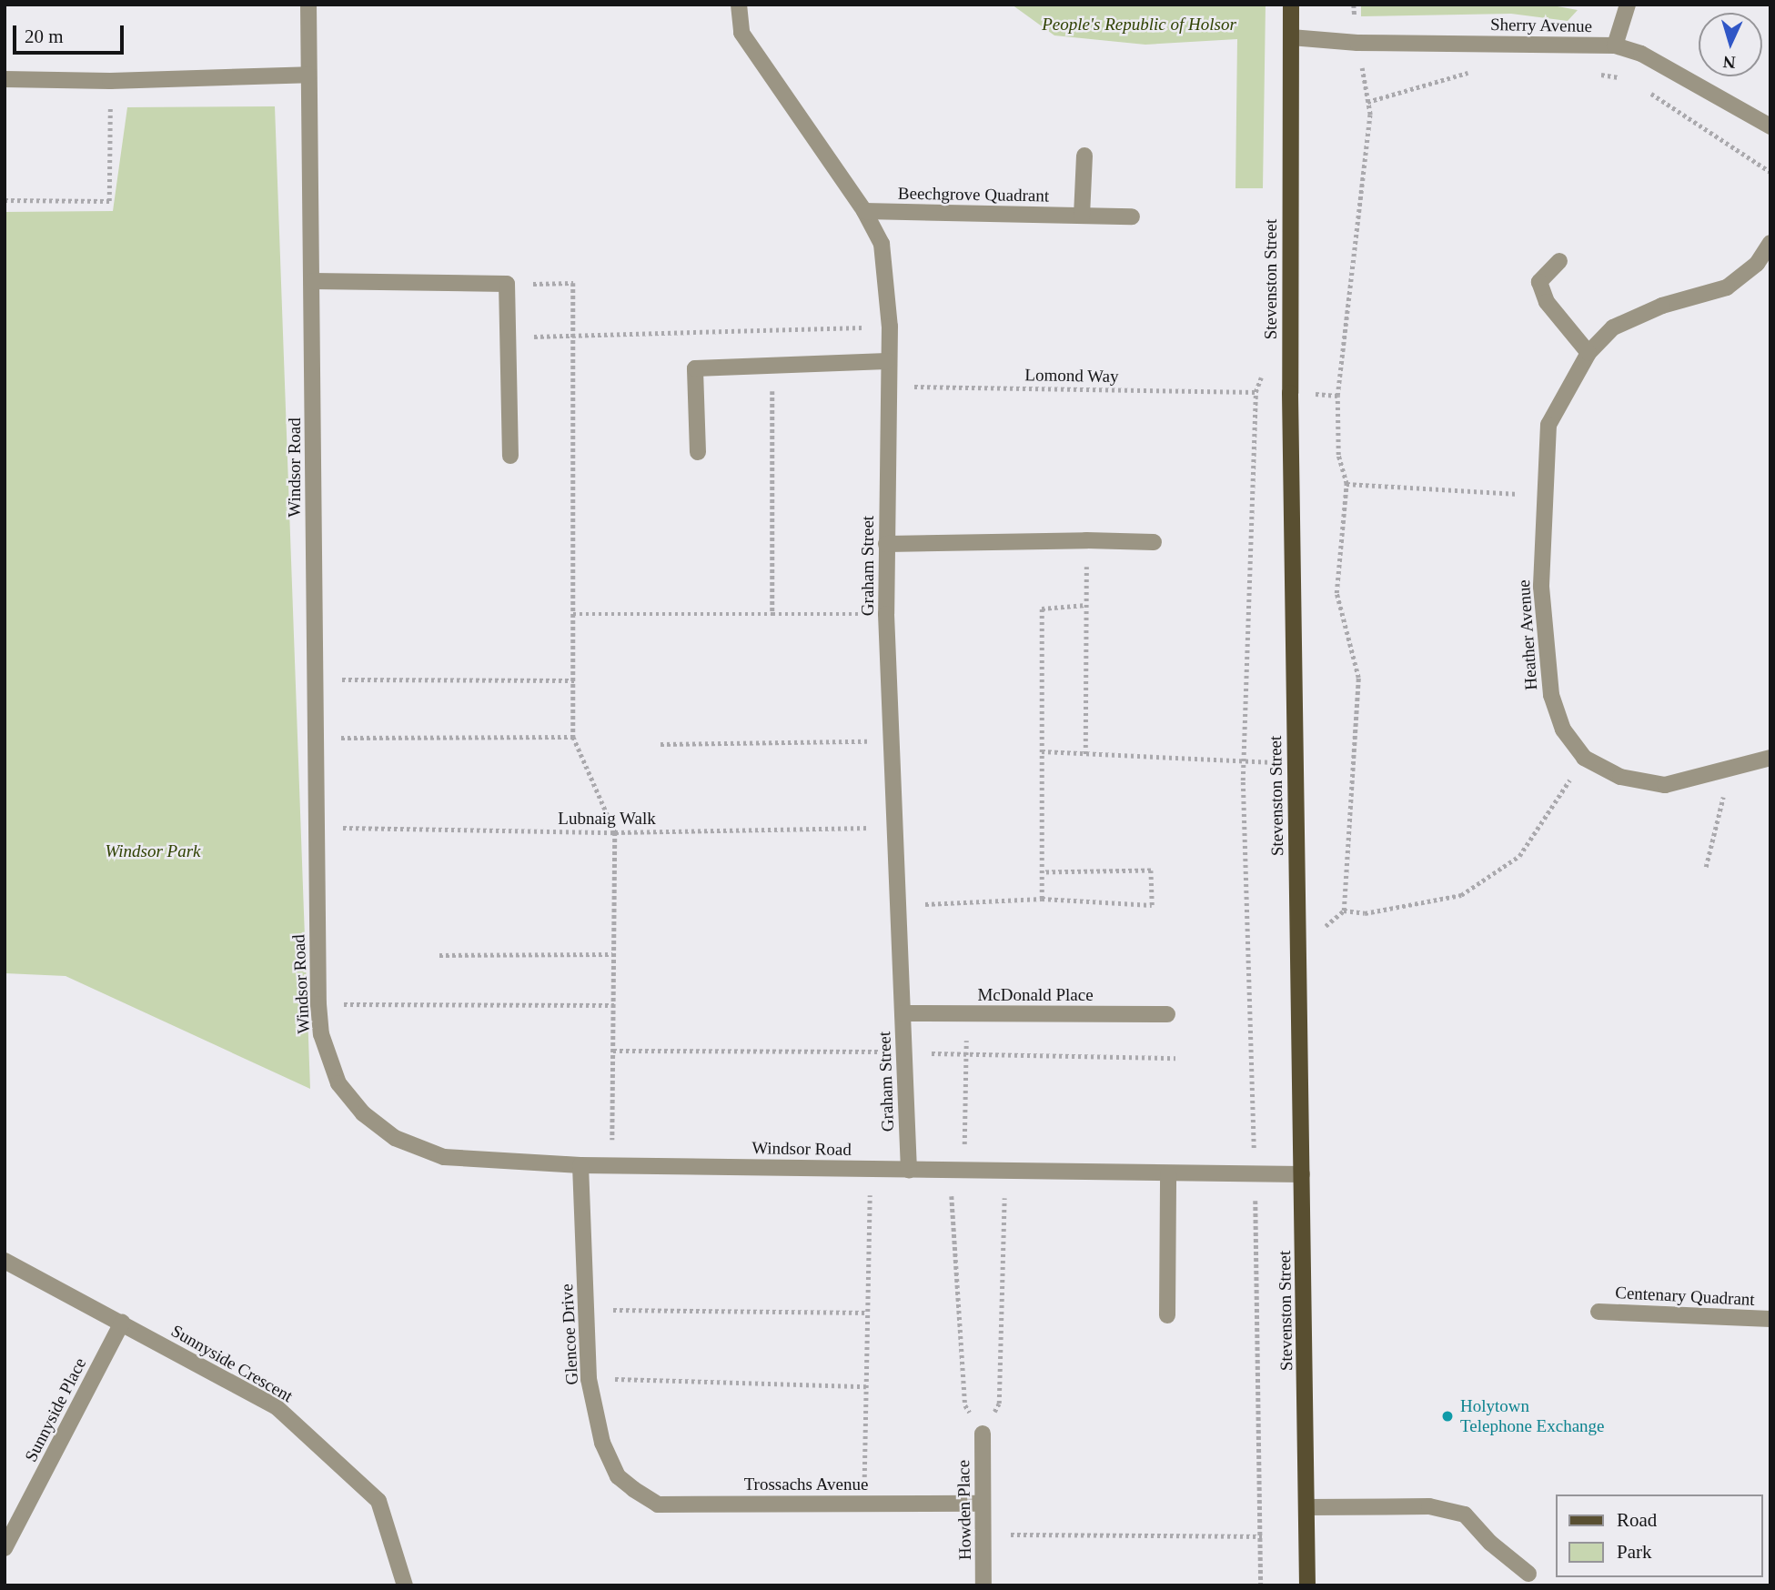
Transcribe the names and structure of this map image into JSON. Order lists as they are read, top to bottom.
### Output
{
  "streets": {
    "main road": ["Stevenston Street"],
    "street": [
      "Sherry Avenue",
      "Beechgrove Quadrant",
      "Windsor Road",
      "Graham Street",
      "Heather Avenue",
      "McDonald Place",
      "Centenary Quadrant",
      "Glencoe Drive",
      "Sunnyside Crescent",
      "Sunnyside Place",
      "Trossachs Avenue",
      "Howden Place"
    ],
    "path": ["Lomond Way", "Lubnaig Walk"]
  },
  "crossings": [
    ["Sherry Avenue", "Stevenston Street"],
    ["Beechgrove Quadrant", "Graham Street"],
    ["Stevenston Street", "Windsor Road"],
    ["Lomond Way", "Graham Street"],
    ["Windsor Road", "Graham Street"],
    ["Windsor Road", "Lubnaig Walk"],
    ["Windsor Road", "Glencoe Drive"],
    ["Graham Street", "Lubnaig Walk"],
    ["Graham Street", "McDonald Place"],
    ["Glencoe Drive", "Trossachs Avenue"],
    ["Sunnyside Crescent", "Sunnyside Place"],
    ["Trossachs Avenue", "Howden Place"]
  ],
  "parks": ["People's Republic of Holsor", "Windsor Park"],
  "places": ["Holytown Telephone Exchange"],
  "legend": ["Road", "Park"],
  "scale_bar": "20 m",
  "north": "bottom"
}
